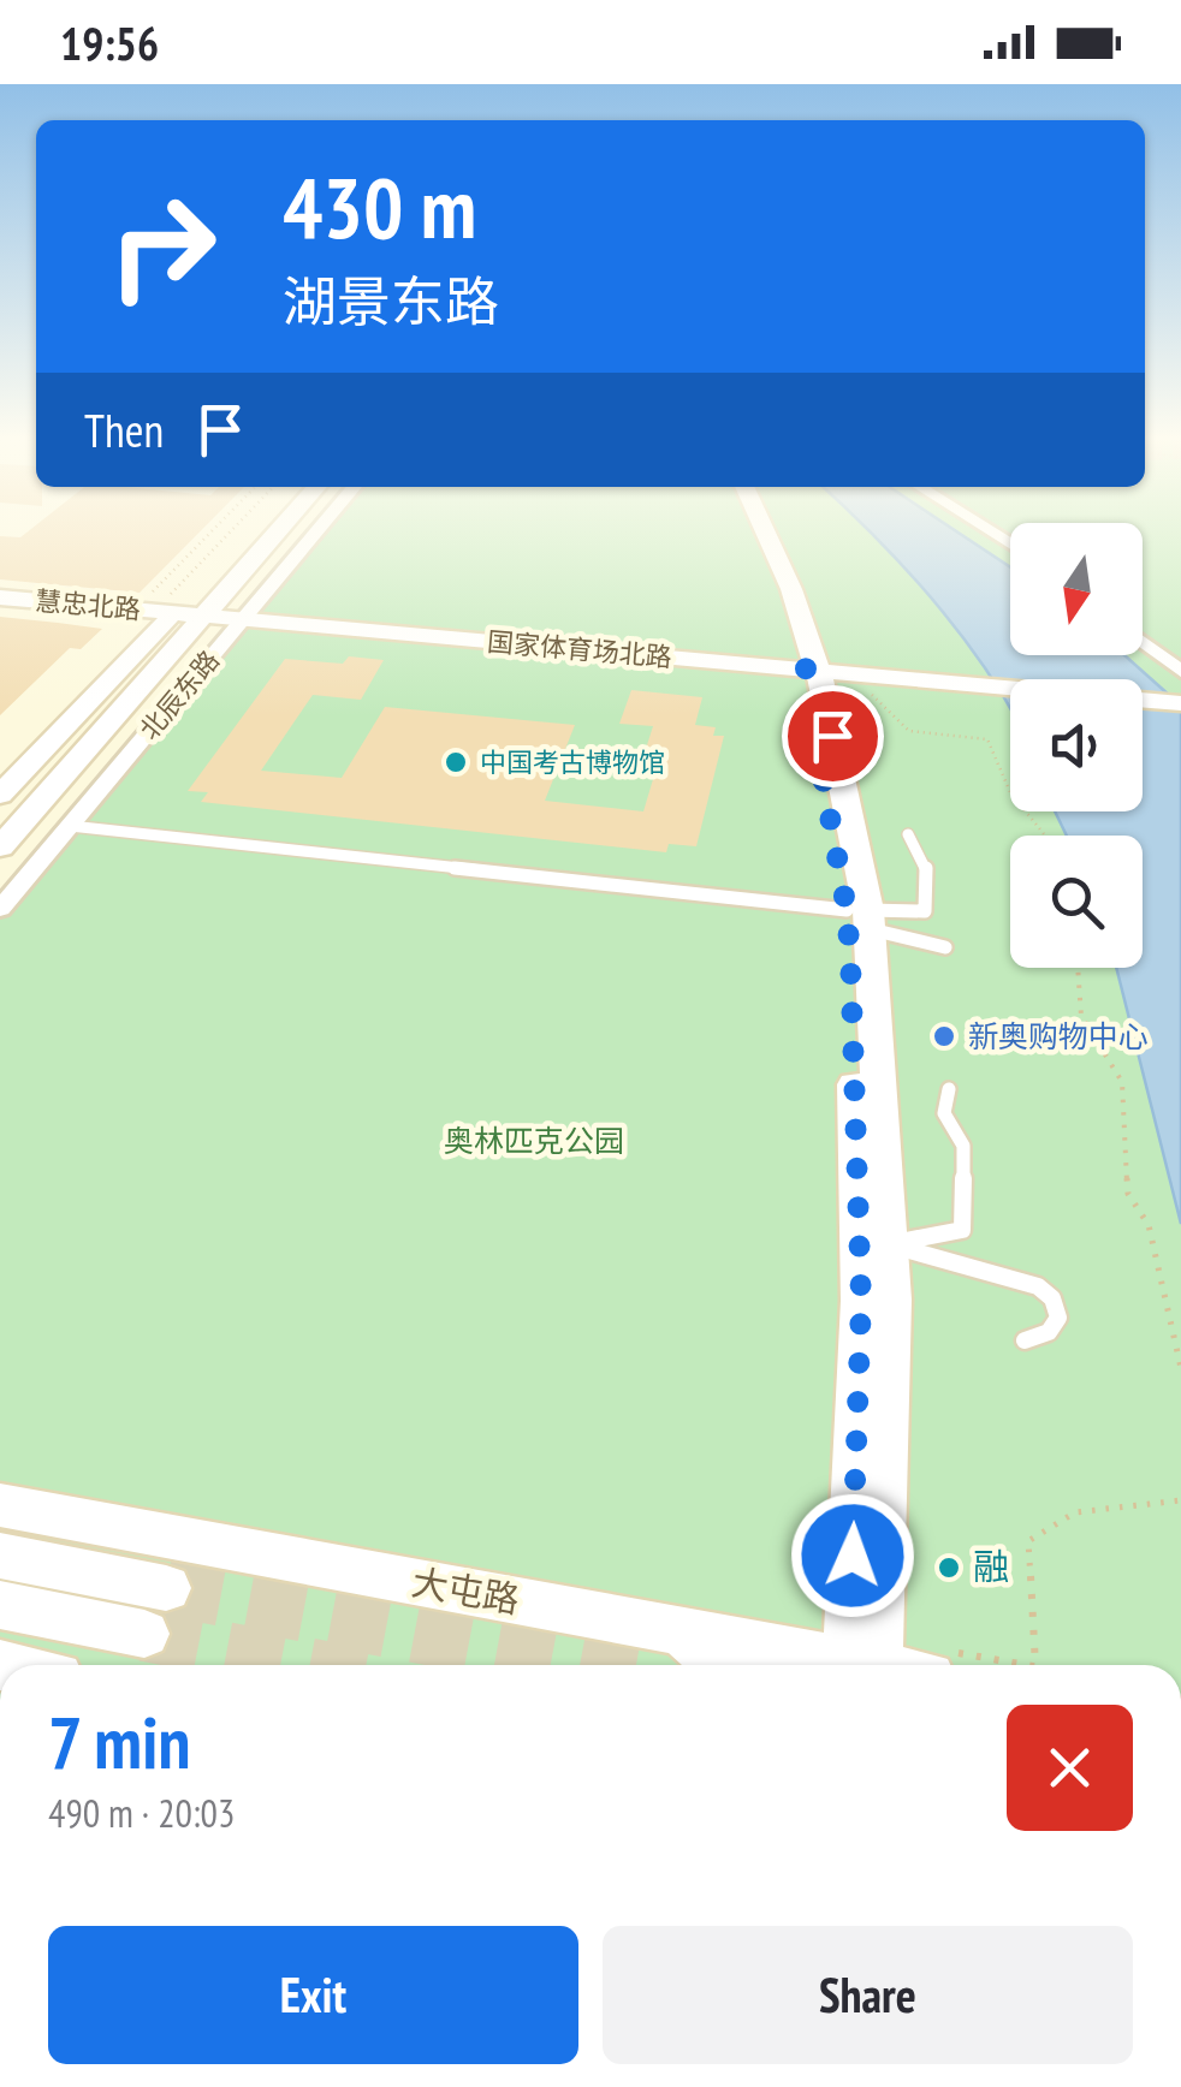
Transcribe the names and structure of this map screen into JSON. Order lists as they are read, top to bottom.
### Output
{
  "streets": {
    "street": [
      "慧忠北路",
      "国家体育场北路",
      "北辰东路",
      "大屯路"
    ]
  },
  "crossings": [
    ["慧忠北路", "国家体育场北路"],
    ["慧忠北路", "北辰东路"],
    ["国家体育场北路", "北辰东路"]
  ],
  "parks": ["奥林匹克公园"],
  "places": ["中国考古博物馆", "新奥购物中心", "融"],
  "north": "bottom",
  "page": {
    "status": "19:56",
    "turn": ["430 m", "湖景东路"],
    "then": "Then",
    "heading": ["7 min", "490 m · 20:03"],
    "buttons": ["Exit", "Share"]
  }
}
